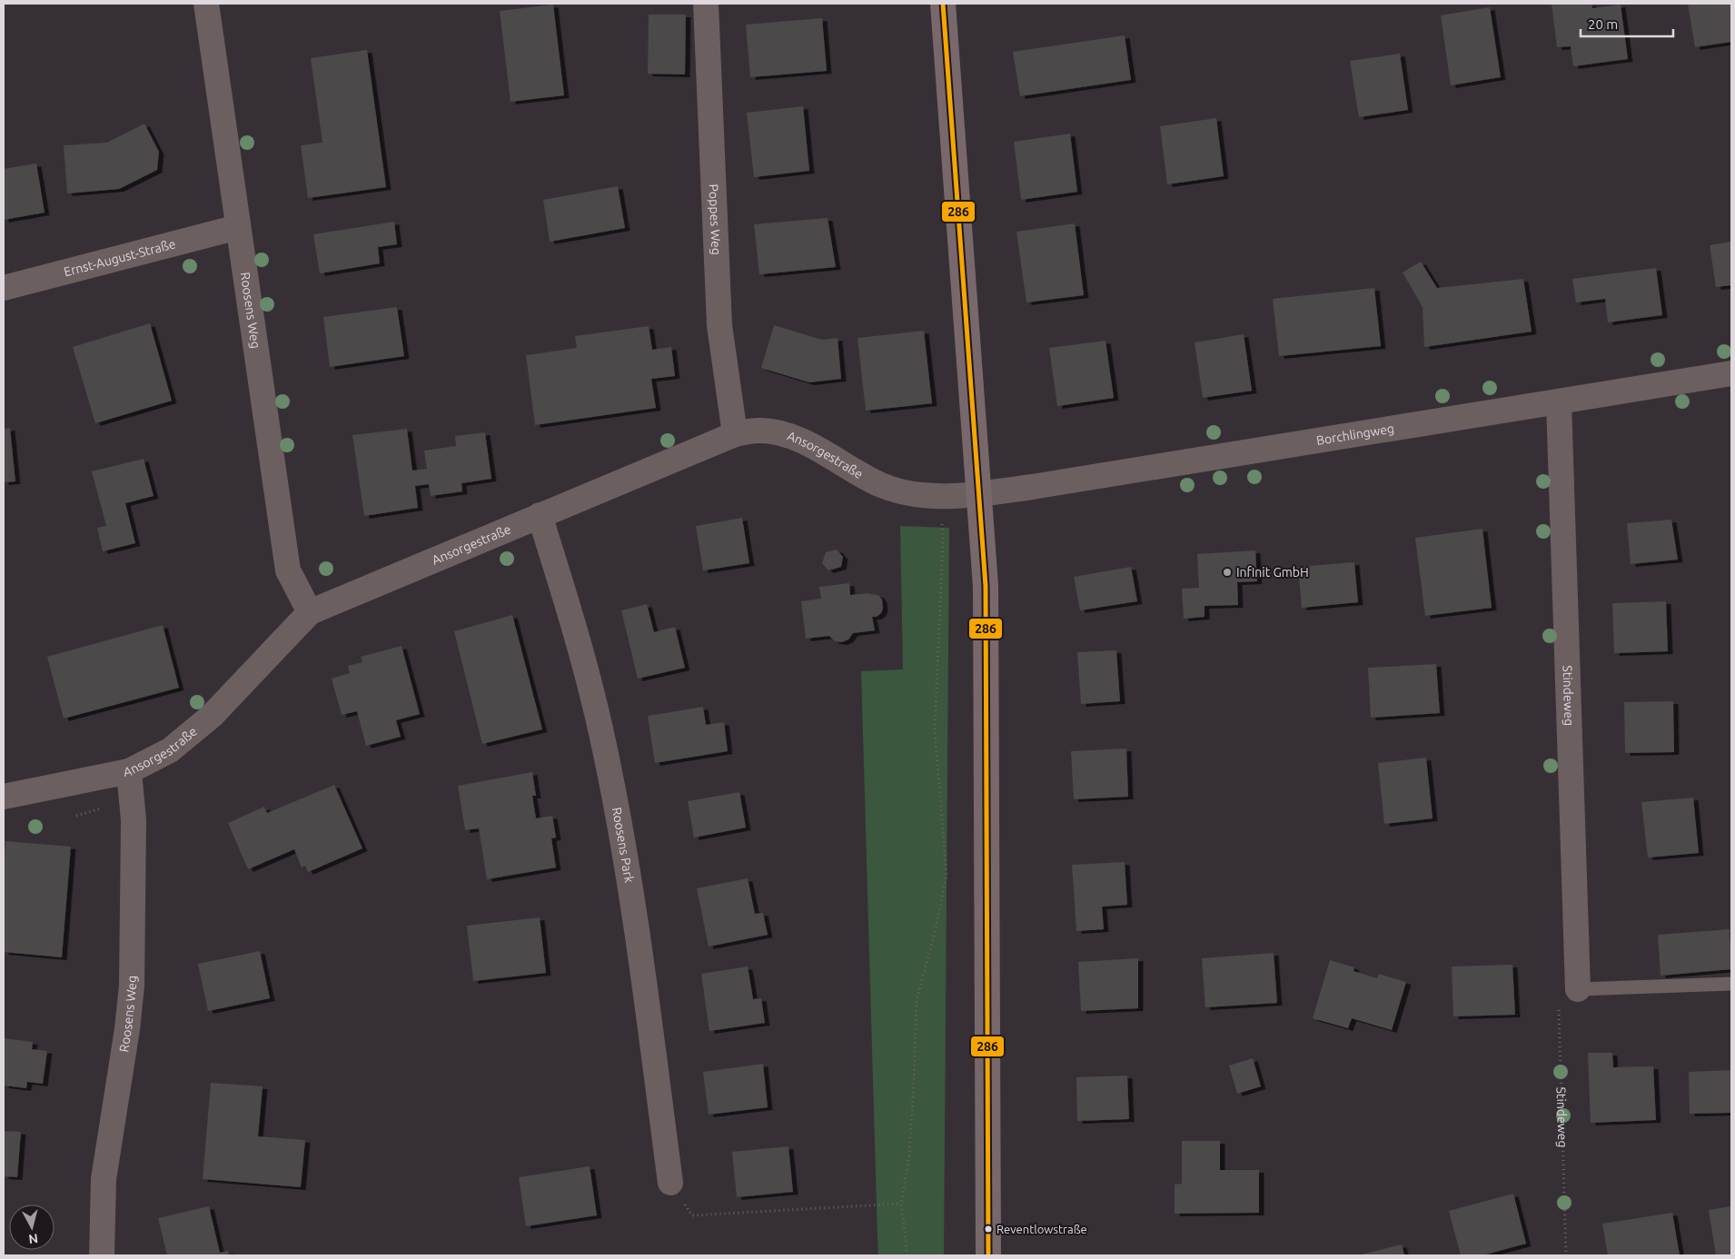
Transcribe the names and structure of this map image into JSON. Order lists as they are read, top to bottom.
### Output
{
  "streets": {
    "street": [
      "Poppes Weg",
      "Ernst-August-Straße",
      "Roosens Weg",
      "Borchlingweg",
      "Ansorgestraße",
      "Stindeweg",
      "Roosens Park"
    ]
  },
  "crossings": [
    ["Poppes Weg", "Ansorgestraße"],
    ["Ernst-August-Straße", "Roosens Weg"],
    ["Roosens Weg", "Ansorgestraße"],
    ["Borchlingweg", "Ansorgestraße"],
    ["Borchlingweg", "Stindeweg"],
    ["Ansorgestraße", "Roosens Park"]
  ],
  "places": ["Infinit GmbH", "Reventlowstraße"],
  "lines": ["transit line 286"],
  "scale_bar": "20 m",
  "north": "bottom"
}
